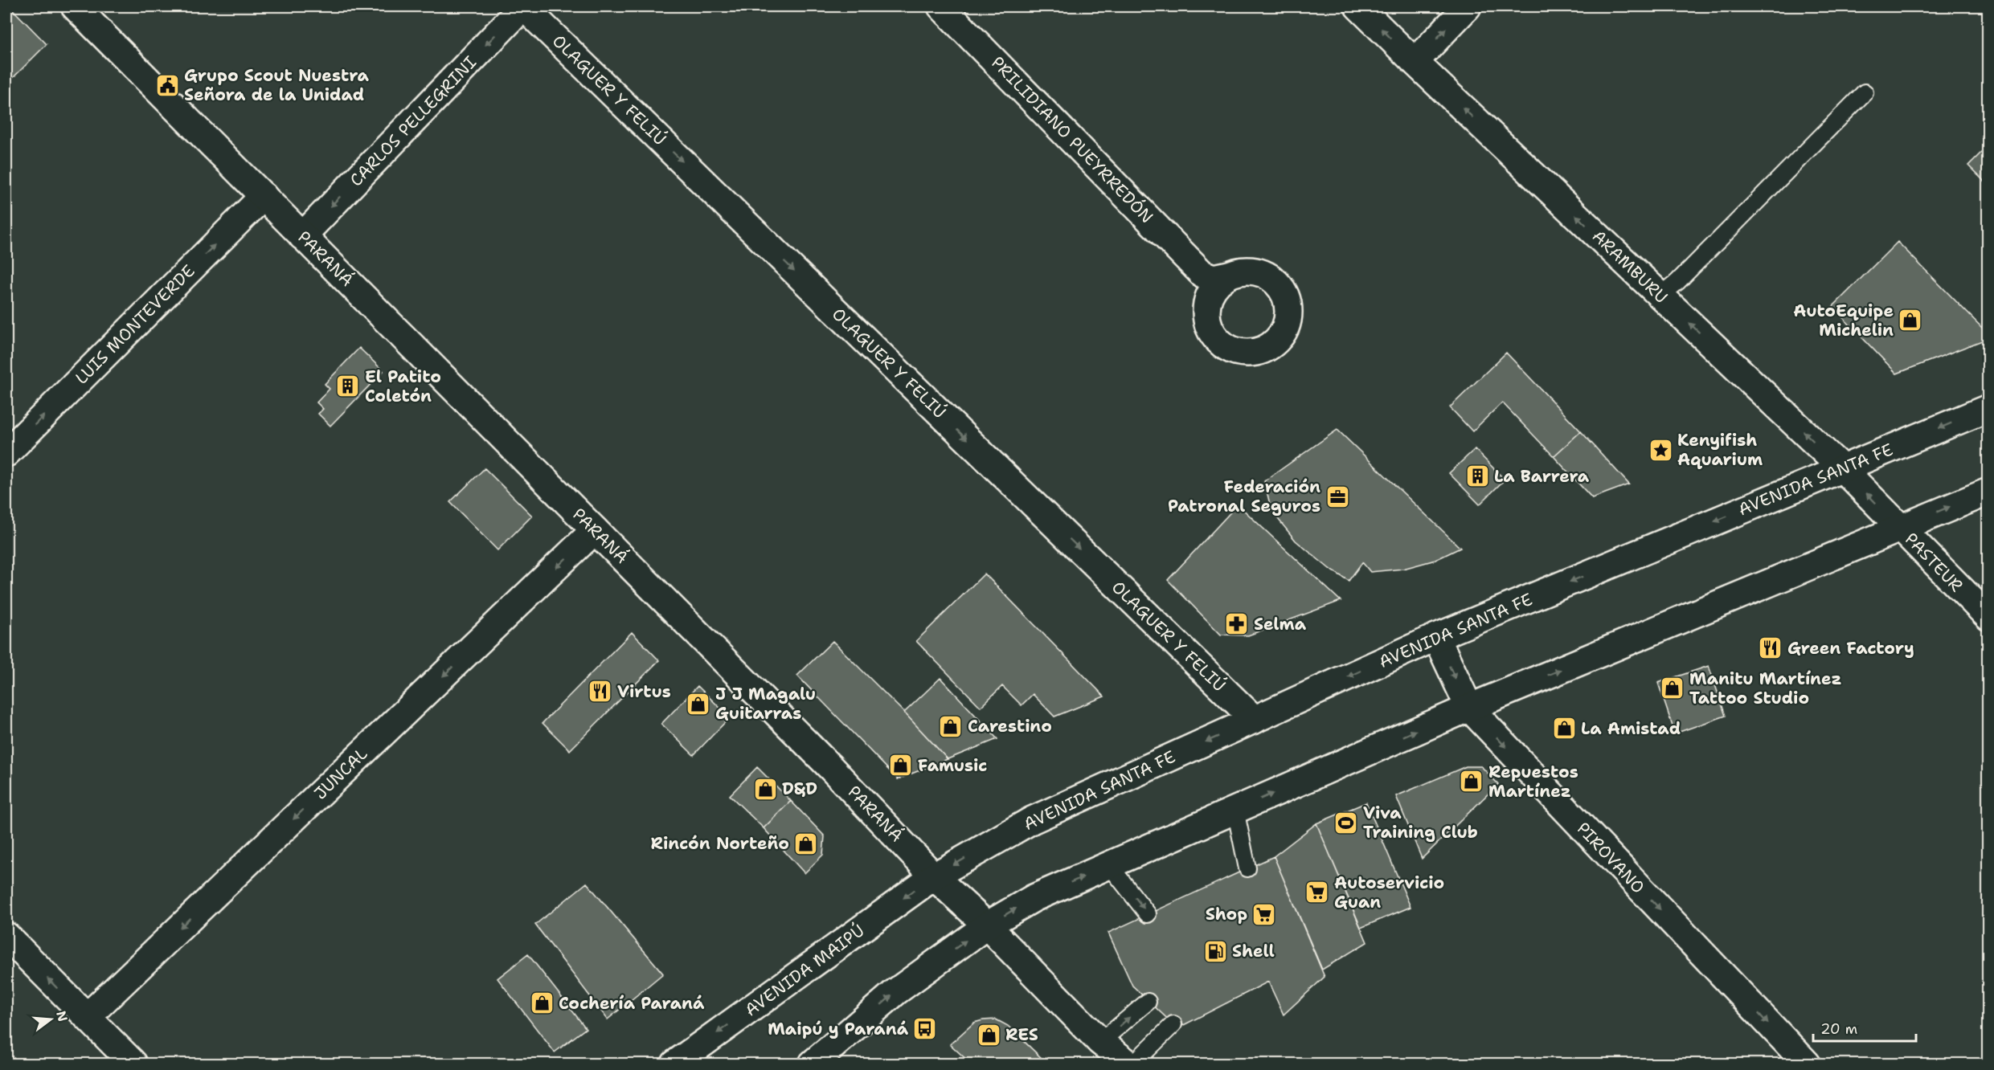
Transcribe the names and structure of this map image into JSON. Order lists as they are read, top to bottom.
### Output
{
  "streets": {
    "street": [
      "OLAGUER Y FELIÚ",
      "CARLOS PELLEGRINI",
      "PRILIDIANO PUEYRREDÓN",
      "PARANÁ",
      "ARAMBURU",
      "LUIS MONTEVERDE",
      "AVENIDA SANTA FE",
      "PASTEUR",
      "JUNCAL",
      "PIROVANO",
      "AVENIDA MAIPÚ"
    ]
  },
  "crossings": [
    ["OLAGUER Y FELIÚ", "CARLOS PELLEGRINI"],
    ["OLAGUER Y FELIÚ", "AVENIDA SANTA FE"],
    ["CARLOS PELLEGRINI", "PARANÁ"],
    ["PARANÁ", "LUIS MONTEVERDE"],
    ["PARANÁ", "AVENIDA SANTA FE"],
    ["PARANÁ", "JUNCAL"],
    ["PARANÁ", "AVENIDA MAIPÚ"],
    ["ARAMBURU", "AVENIDA SANTA FE"],
    ["ARAMBURU", "PASTEUR"],
    ["AVENIDA SANTA FE", "PIROVANO"],
    ["AVENIDA SANTA FE", "AVENIDA MAIPÚ"]
  ],
  "one_way": [
    "OLAGUER Y FELIÚ",
    "CARLOS PELLEGRINI",
    "ARAMBURU",
    "LUIS MONTEVERDE",
    "JUNCAL",
    "PIROVANO"
  ],
  "places": {
    "public building": ["Grupo Scout Nuestra Señora de la Unidad"],
    "shop": [
      "AutoEquipe Michelin",
      "Manitu Martínez Tattoo Studio",
      "J J Magalu Guitarras",
      "Carestino",
      "La Amistad",
      "Famusic",
      "Repuestos Martínez",
      "D&D",
      "Rincón Norteño",
      "Cochería Paraná",
      "RES"
    ],
    "building": ["El Patito Coletón", "La Barrera"],
    "place": ["Kenyifish Aquarium"],
    "office": ["Federación Patronal Seguros"],
    "pharmacy": ["Selma"],
    "restaurant": ["Green Factory", "Virtus"],
    "sports": ["Viva Training Club"],
    "supermarket": ["Autoservicio Guan", "Shop"],
    "fuel station": ["Shell"],
    "bus stop": ["Maipú y Paraná"]
  },
  "scale_bar": "20 m",
  "north": "right"
}
